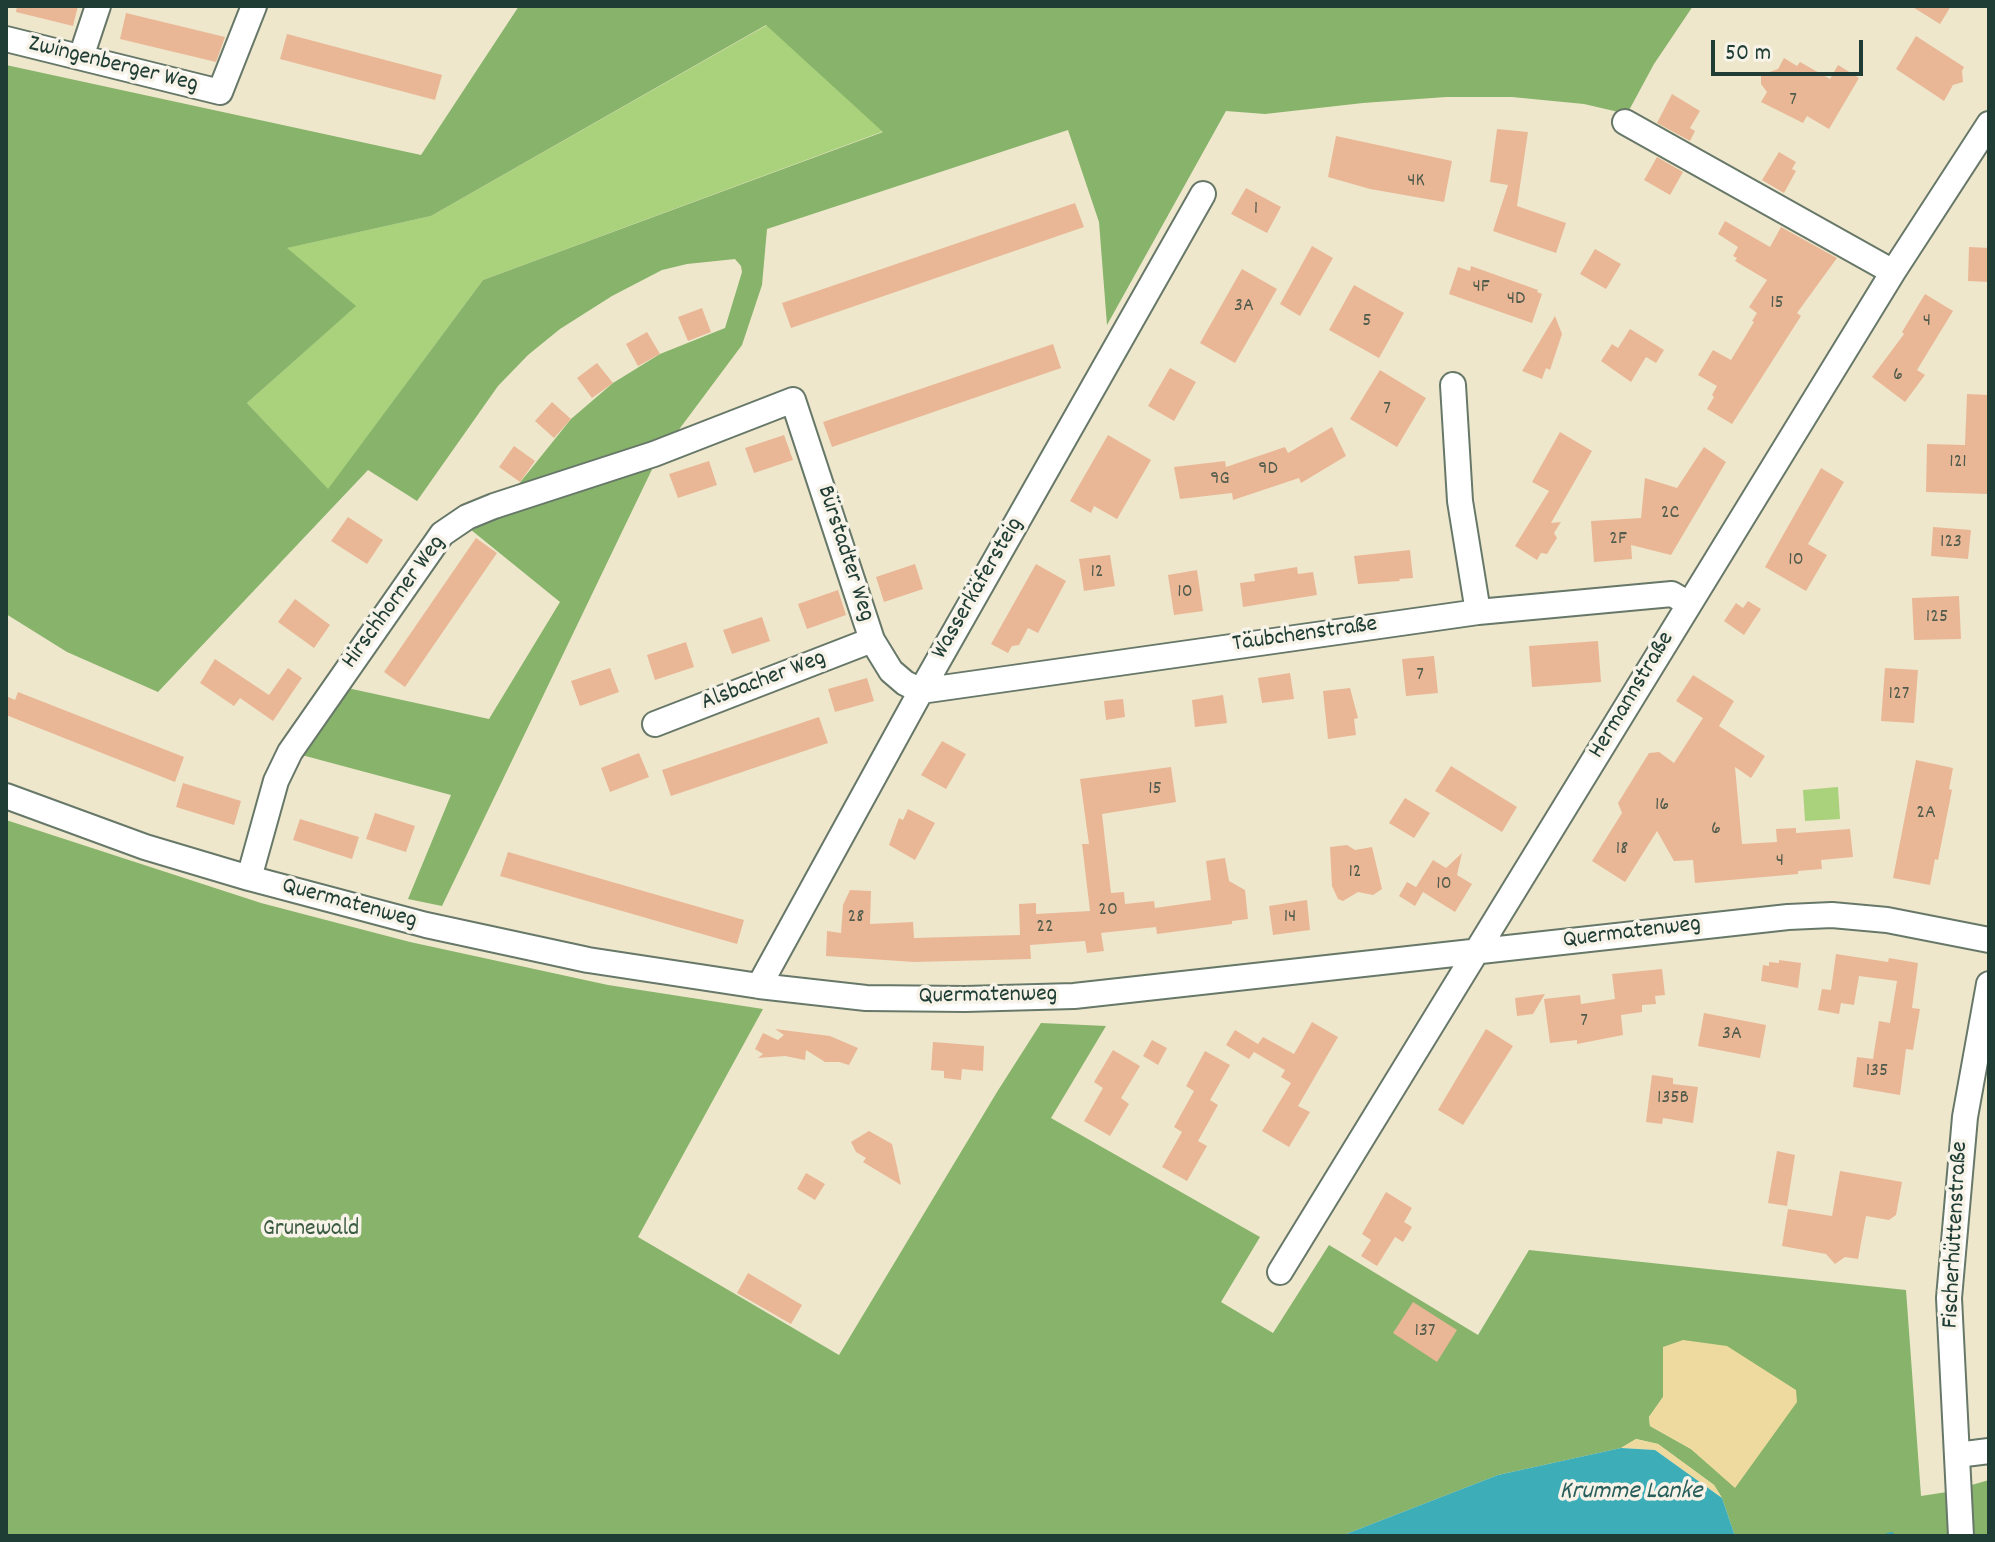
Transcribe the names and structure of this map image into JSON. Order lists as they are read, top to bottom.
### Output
{
  "streets": {
    "street": [
      "Zwingenberger Weg",
      "Bürstadter Weg",
      "Wasserkäfersteig",
      "Hirschhorner Weg",
      "Täubchenstraße",
      "Alsbacher Weg",
      "Hermannstraße",
      "Quermatenweg",
      "Fischerhüttenstraße"
    ]
  },
  "crossings": [
    ["Bürstadter Weg", "Wasserkäfersteig"],
    ["Bürstadter Weg", "Hirschhorner Weg"],
    ["Bürstadter Weg", "Täubchenstraße"],
    ["Bürstadter Weg", "Alsbacher Weg"],
    ["Wasserkäfersteig", "Täubchenstraße"],
    ["Wasserkäfersteig", "Quermatenweg"],
    ["Hirschhorner Weg", "Quermatenweg"],
    ["Täubchenstraße", "Hermannstraße"],
    ["Hermannstraße", "Quermatenweg"]
  ],
  "water": ["Krumme Lanke"],
  "parks": ["Grunewald"],
  "house_numbers": [
    "7",
    "4K",
    "1",
    "4F",
    "4D",
    "15",
    "3A",
    "5",
    "4",
    "6",
    "7",
    "121",
    "9D",
    "9G",
    "2C",
    "2F",
    "123",
    "10",
    "12",
    "10",
    "125",
    "7",
    "127",
    "15",
    "16",
    "2A",
    "6",
    "18",
    "4",
    "12",
    "10",
    "20",
    "28",
    "14",
    "22",
    "7",
    "3A",
    "135",
    "135B",
    "137"
  ],
  "scale_bar": "50 m"
}
